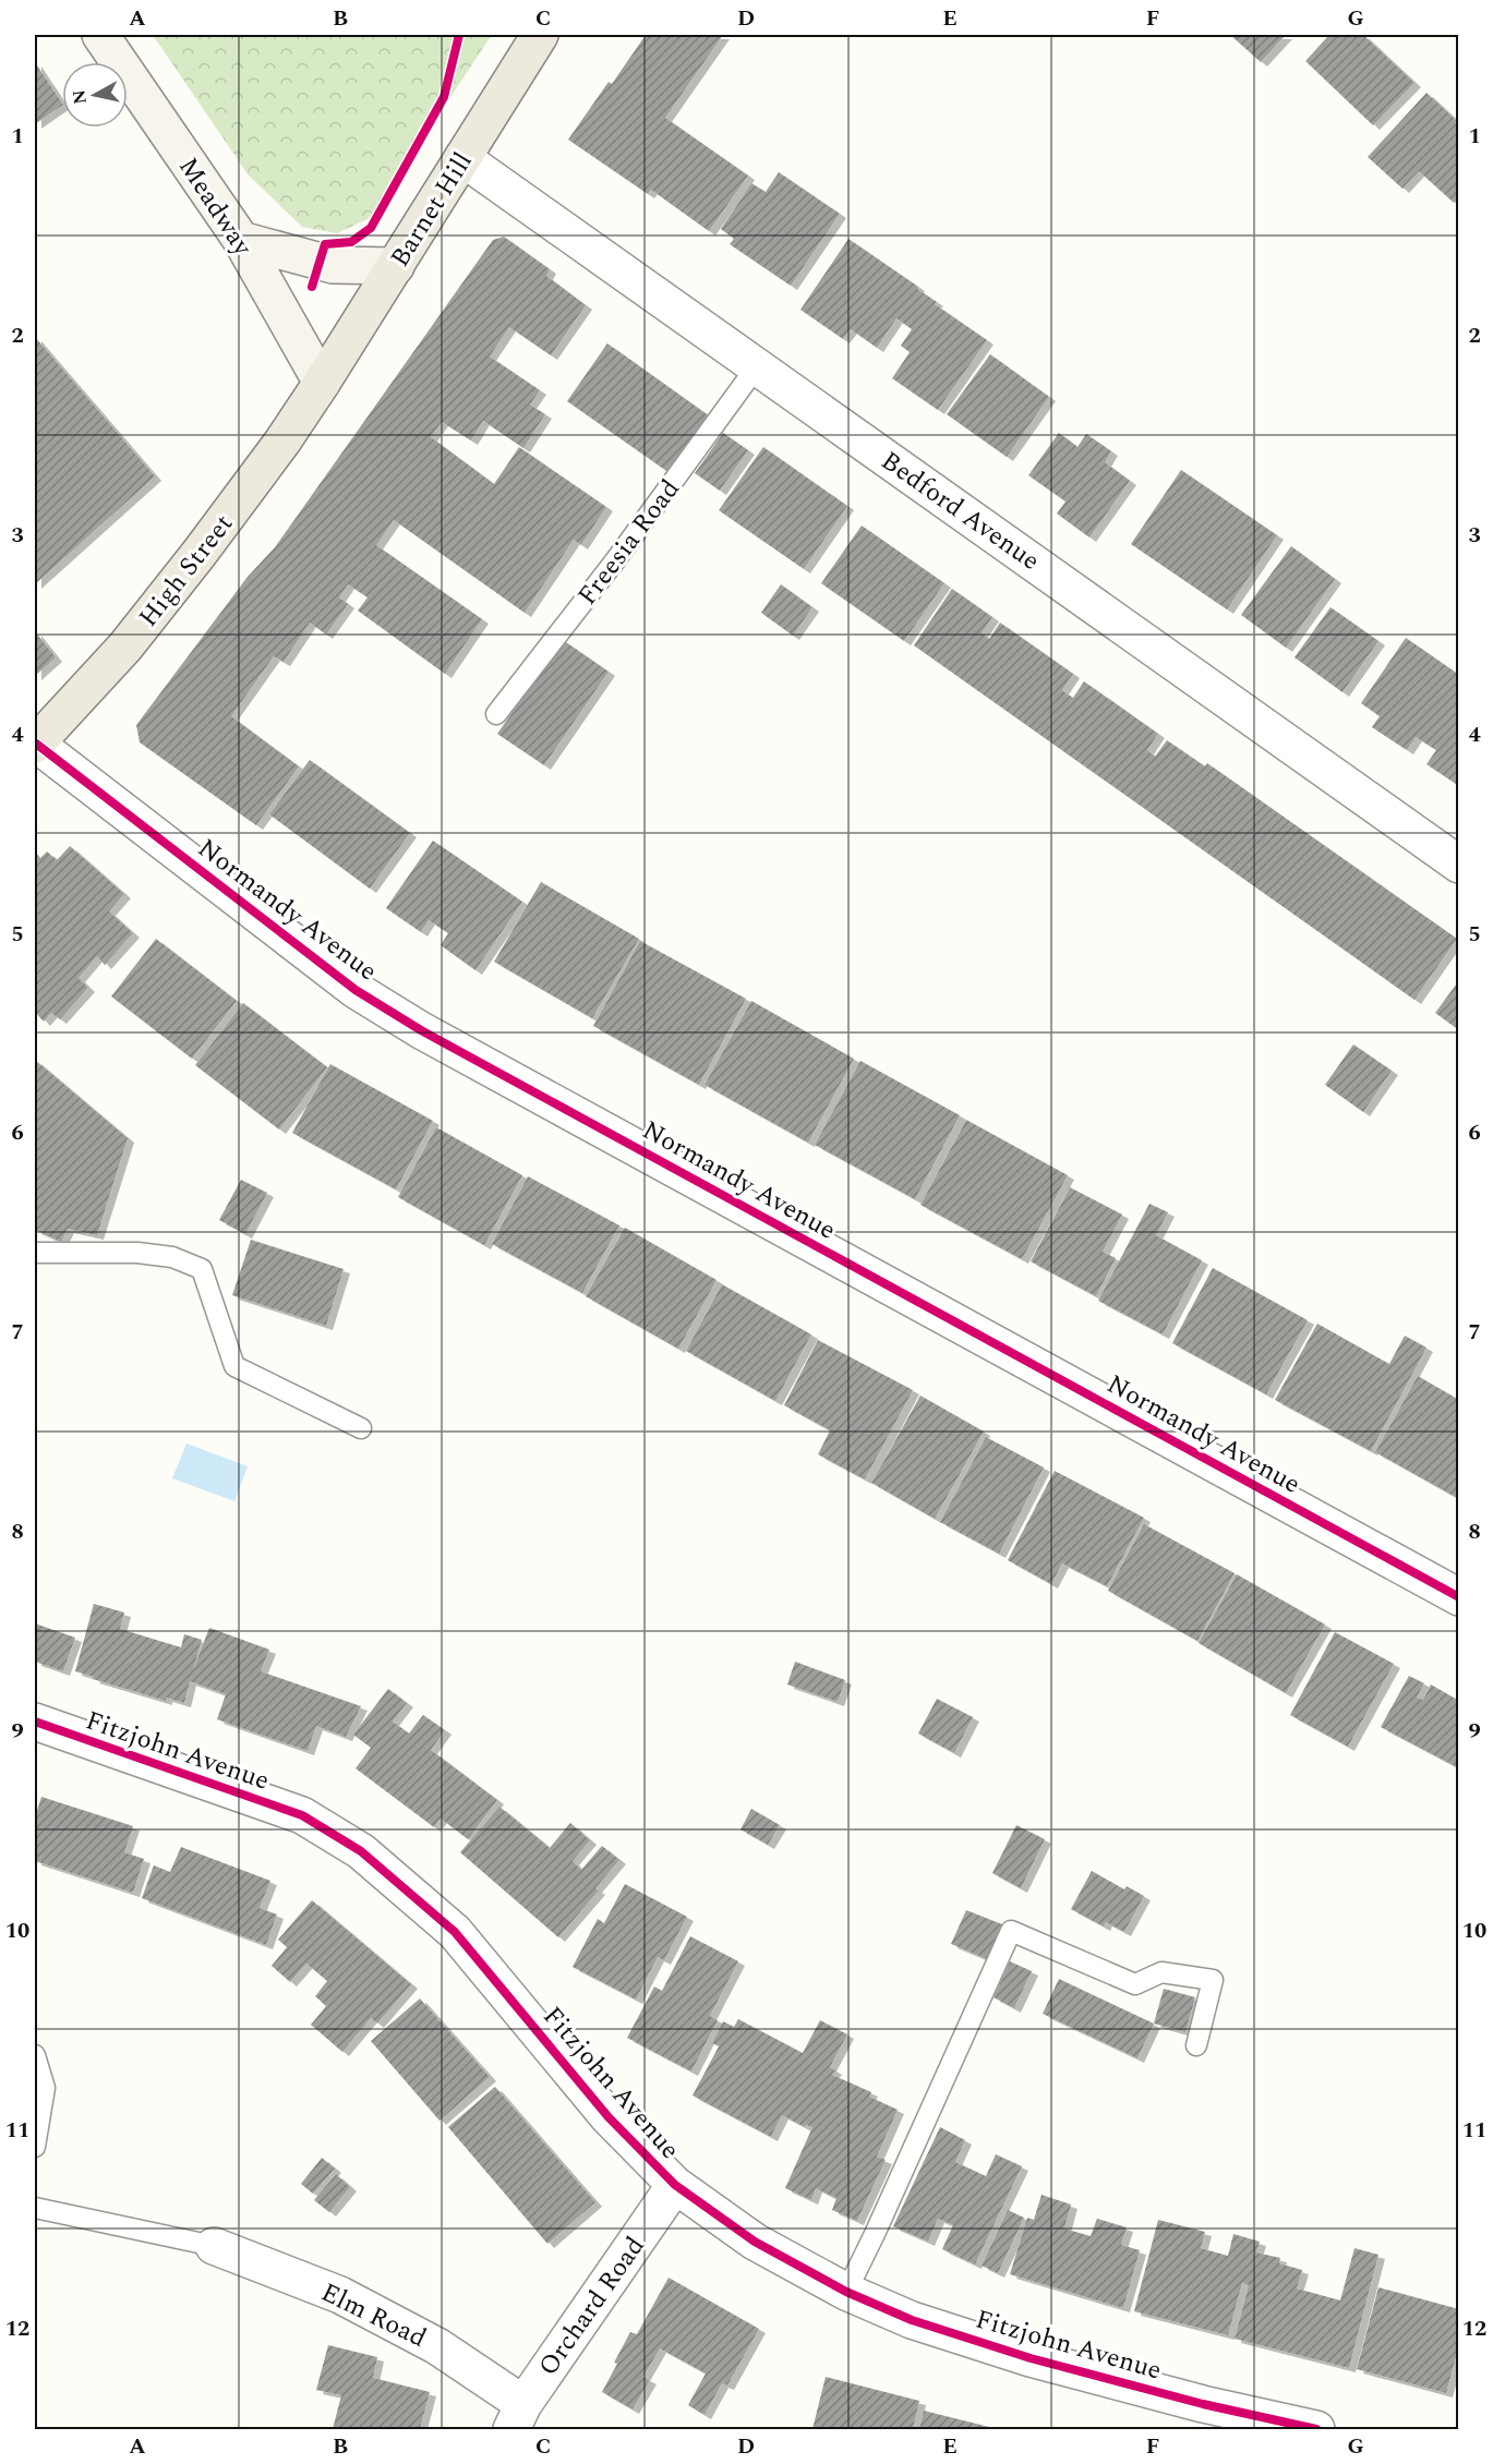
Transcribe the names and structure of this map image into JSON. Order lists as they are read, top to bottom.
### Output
{
  "streets": {
    "main road": ["Barnet Hill", "High Street"],
    "street": [
      "Meadway",
      "Bedford Avenue",
      "Normandy Avenue",
      "Fitzjohn Avenue",
      "Orchard Road",
      "Elm Road"
    ],
    "lane": ["Freesia Road"]
  },
  "crossings": [
    ["Meadway", "Barnet Hill"],
    ["Meadway", "High Street"],
    ["Barnet Hill", "Bedford Avenue"],
    ["Barnet Hill", "High Street"],
    ["Bedford Avenue", "Freesia Road"],
    ["High Street", "Normandy Avenue"],
    ["Fitzjohn Avenue", "Orchard Road"],
    ["Orchard Road", "Elm Road"]
  ],
  "north": "left",
  "grid": {
    "columns": [
      "A",
      "B",
      "C",
      "D",
      "E",
      "F",
      "G"
    ],
    "rows": [
      "1",
      "2",
      "3",
      "4",
      "5",
      "6",
      "7",
      "8",
      "9",
      "10",
      "11",
      "12"
    ]
  }
}
